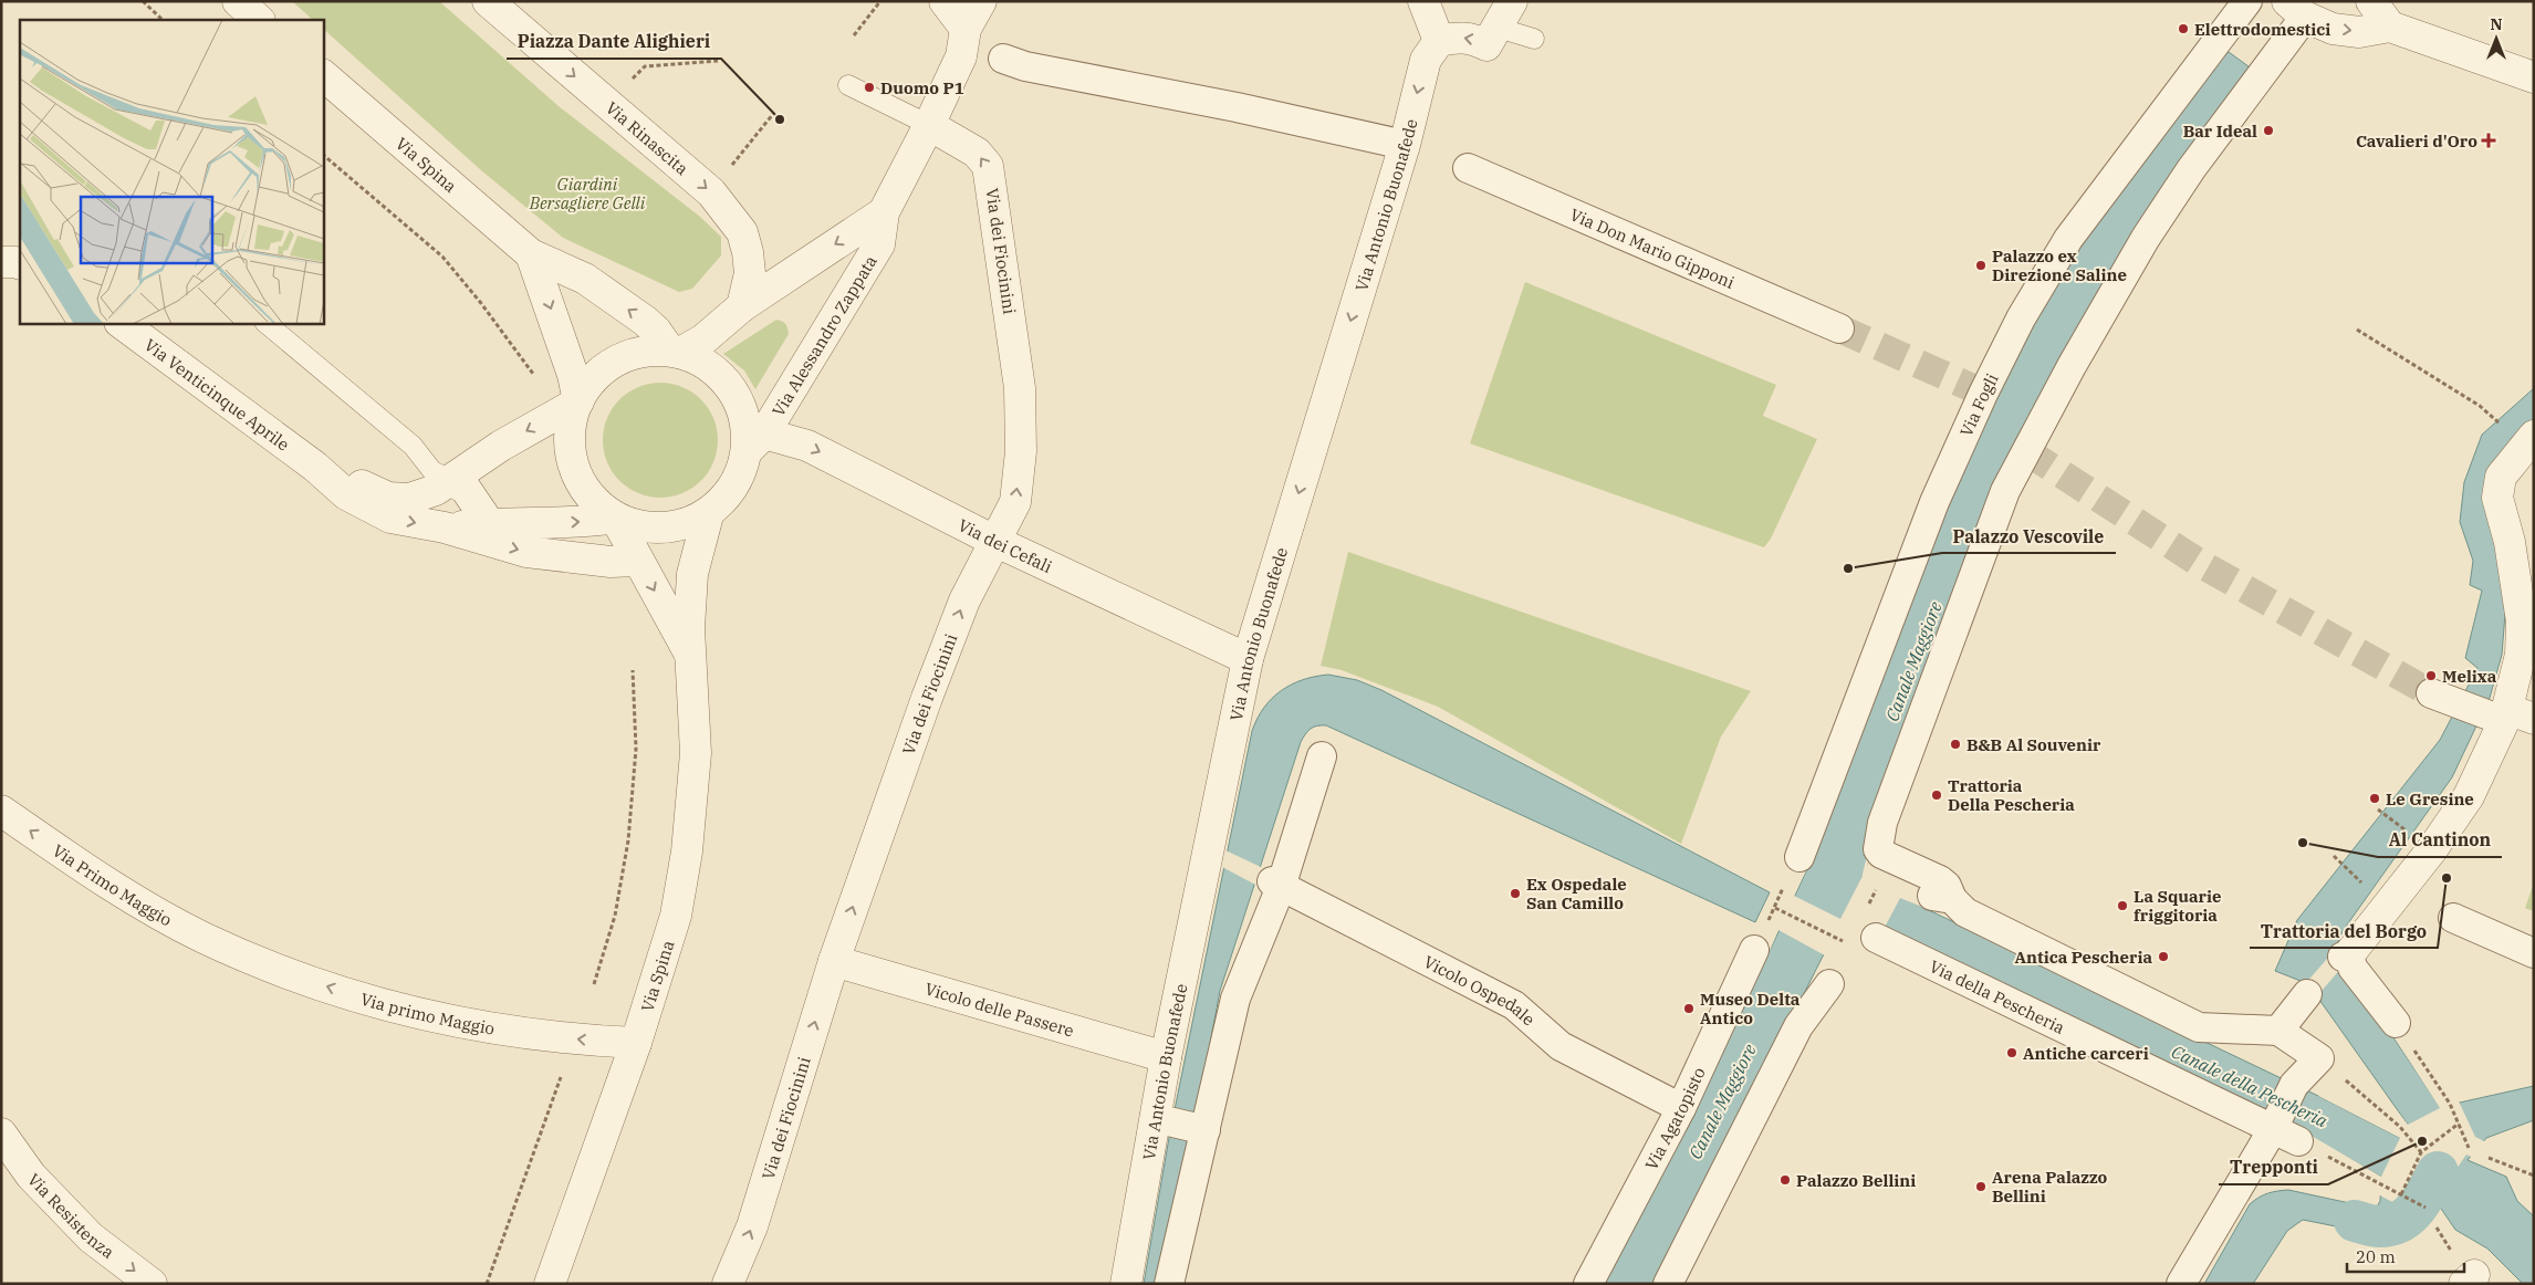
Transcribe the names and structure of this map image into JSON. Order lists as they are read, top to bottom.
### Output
{
  "streets": {
    "street": [
      "Via Rinascita",
      "Via Spina",
      "Via Antonio Buonafede",
      "Via Don Mario Gipponi",
      "Via dei Fiocinini",
      "Via Alessandro Zappata",
      "Via Venticinque Aprile",
      "Via Fogli",
      "Via dei Cefali",
      "Via Primo Maggio",
      "Vicolo Ospedale",
      "Via della Pescheria",
      "Vicolo delle Passere",
      "Via primo Maggio",
      "Via Agatopisto",
      "Via Resistenza"
    ]
  },
  "crossings": [
    ["Via Rinascita", "Via Alessandro Zappata"],
    ["Via Spina", "Via Alessandro Zappata"],
    ["Via Spina", "Via Venticinque Aprile"],
    ["Via Spina", "Via dei Cefali"],
    ["Via Spina", "Via primo Maggio"],
    ["Via Antonio Buonafede", "Via dei Cefali"],
    ["Via Antonio Buonafede", "Vicolo Ospedale"],
    ["Via Antonio Buonafede", "Vicolo delle Passere"],
    ["Via dei Fiocinini", "Via Alessandro Zappata"],
    ["Via dei Fiocinini", "Via dei Cefali"],
    ["Via dei Fiocinini", "Vicolo delle Passere"],
    ["Via Alessandro Zappata", "Via Venticinque Aprile"],
    ["Via Alessandro Zappata", "Via dei Cefali"],
    ["Via Venticinque Aprile", "Via dei Cefali"],
    ["Via Primo Maggio", "Via primo Maggio"],
    ["Vicolo Ospedale", "Via Agatopisto"]
  ],
  "one_way": [
    "Via Rinascita",
    "Via Antonio Buonafede",
    "Via dei Fiocinini",
    "Via dei Cefali",
    "Via Primo Maggio",
    "Via primo Maggio",
    "Via Resistenza"
  ],
  "water": ["Canale Maggiore", "Canale della Pescheria"],
  "parks": ["Giardini Bersagliere Gelli"],
  "places": {
    "other": [
      "Elettrodomestici",
      "Duomo P1",
      "Piazza Dante Alighieri",
      "Bar Ideal",
      "Palazzo ex Direzione Saline",
      "Palazzo Vescovile",
      "Melixa",
      "B&B Al Souvenir",
      "Trattoria Della Pescheria",
      "Le Gresine",
      "Al Cantinon",
      "Trattoria del Borgo",
      "Ex Ospedale San Camillo",
      "La Squarie friggitoria",
      "Antica Pescheria",
      "Museo Delta Antico",
      "Antiche carceri",
      "Trepponti",
      "Palazzo Bellini",
      "Arena Palazzo Bellini"
    ],
    "health": ["Cavalieri d'Oro"]
  },
  "scale_bar": "20 m",
  "north": "top"
}
